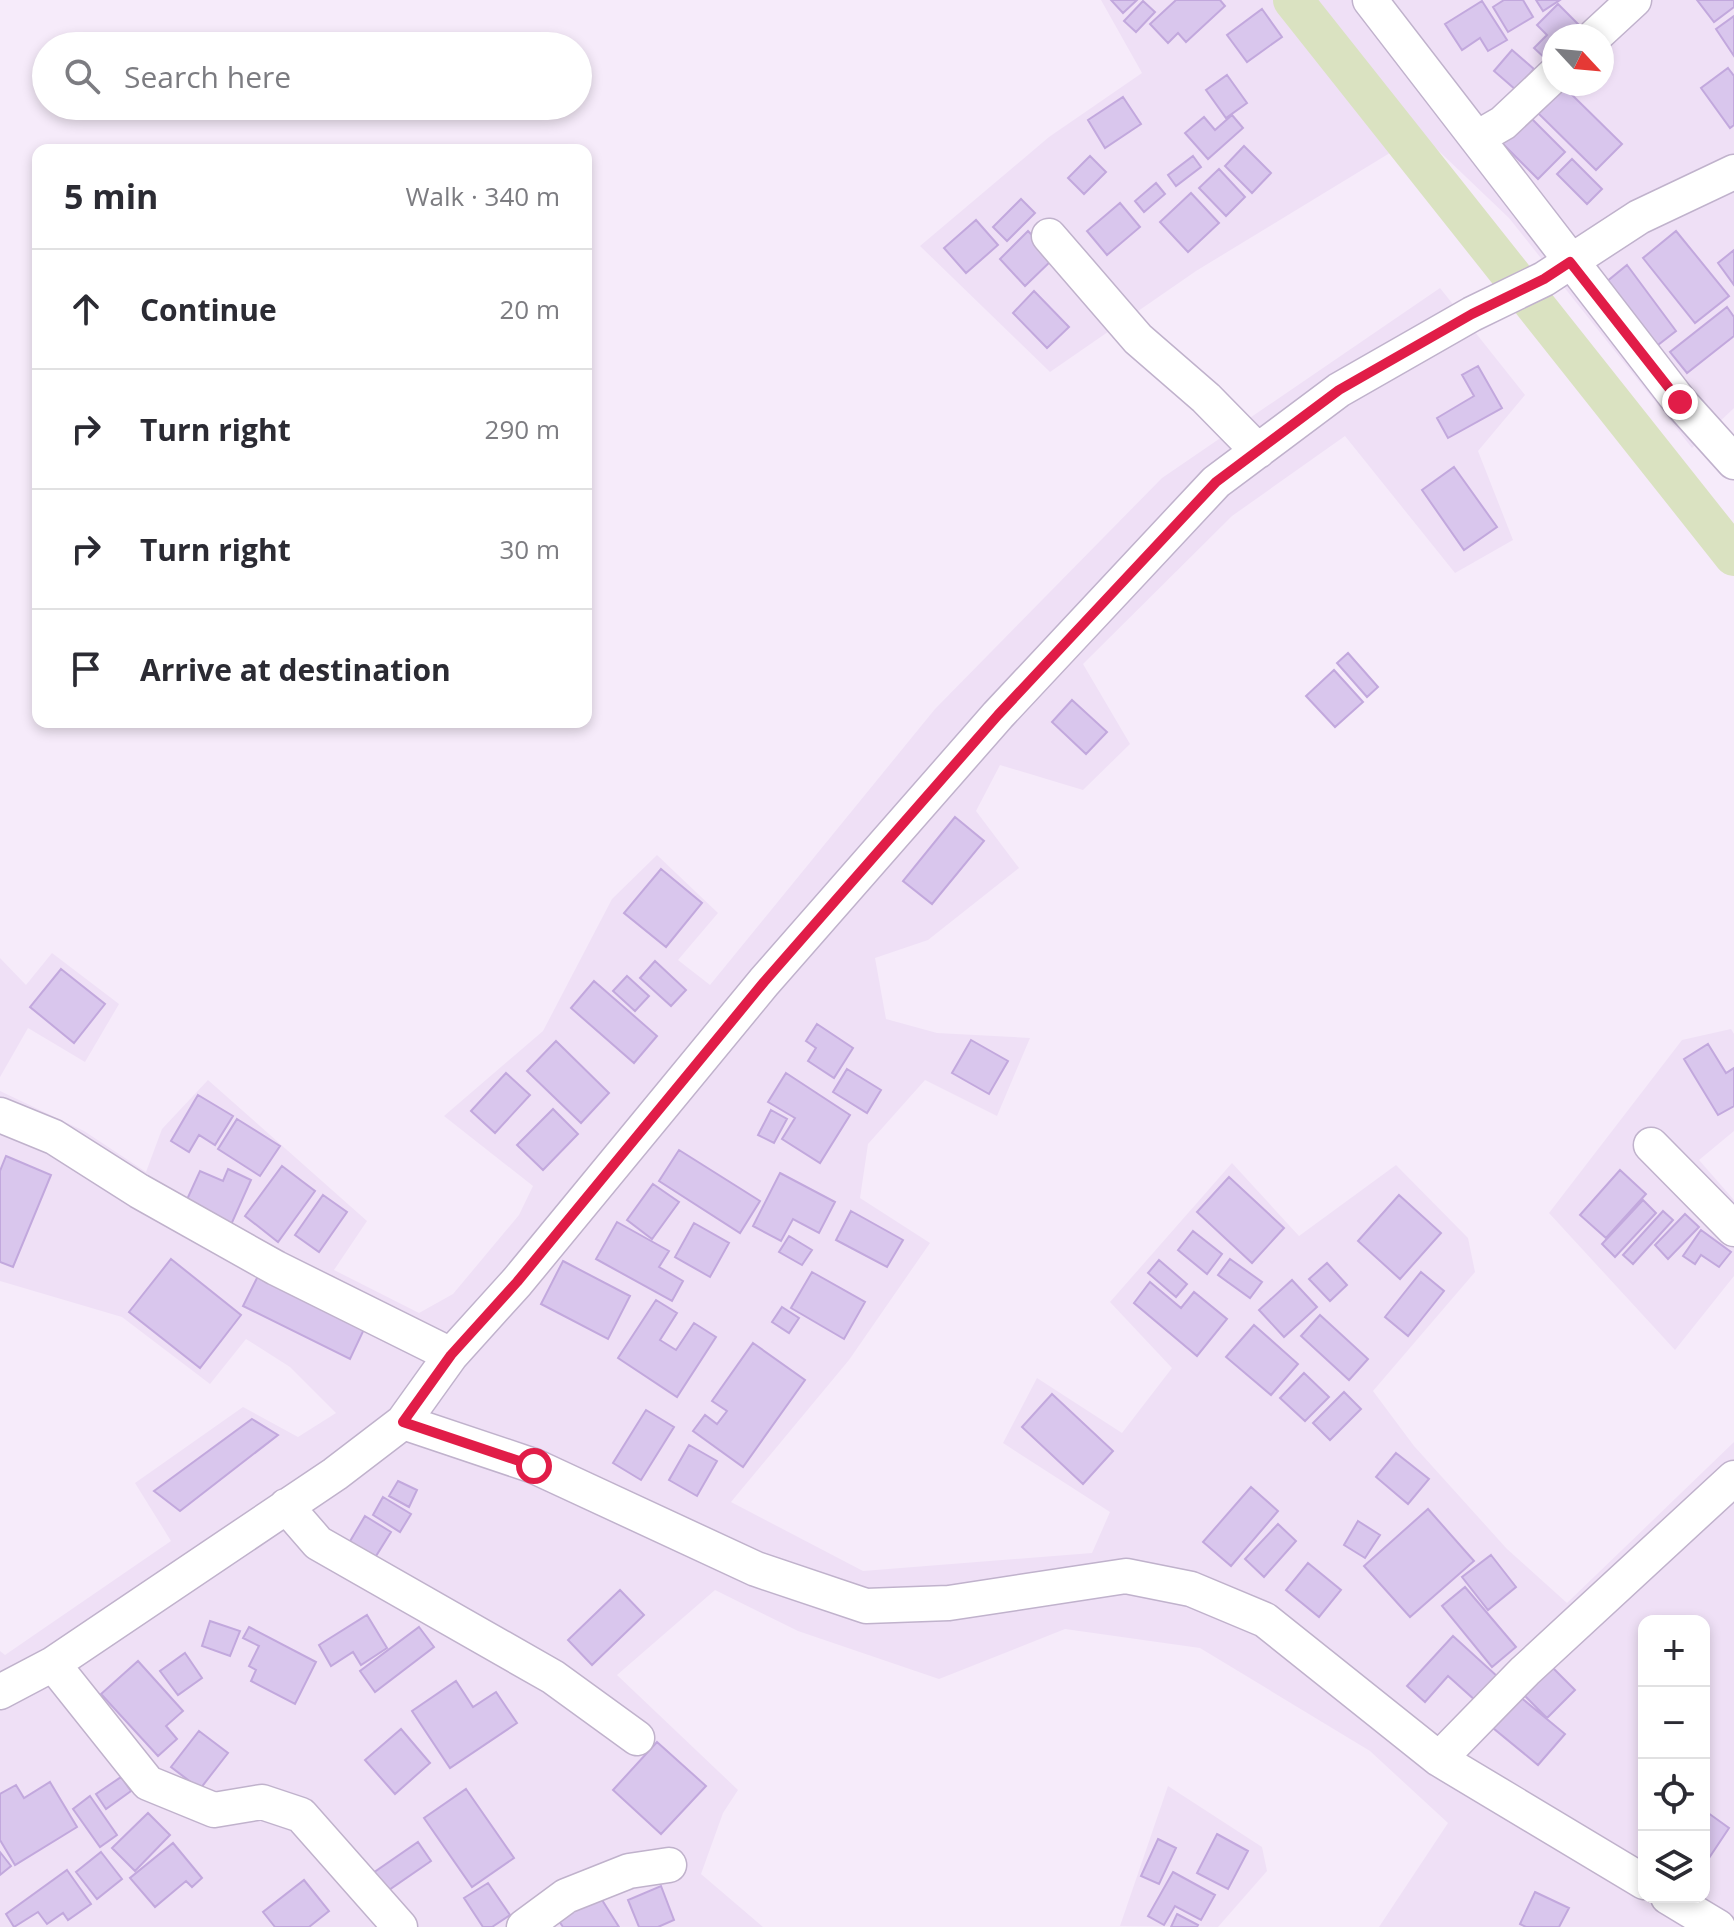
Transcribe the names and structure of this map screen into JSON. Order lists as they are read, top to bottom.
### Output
{
  "north": "bottom right",
  "page": {
    "search": "Search here",
    "heading": ["5 min", "Walk · 340 m"],
    "list": [
      ["Continue", "20 m"],
      ["Turn right", "290 m"],
      ["Turn right", "30 m"],
      "Arrive at destination"
    ],
    "map_buttons": ["+", "−"]
  }
}
